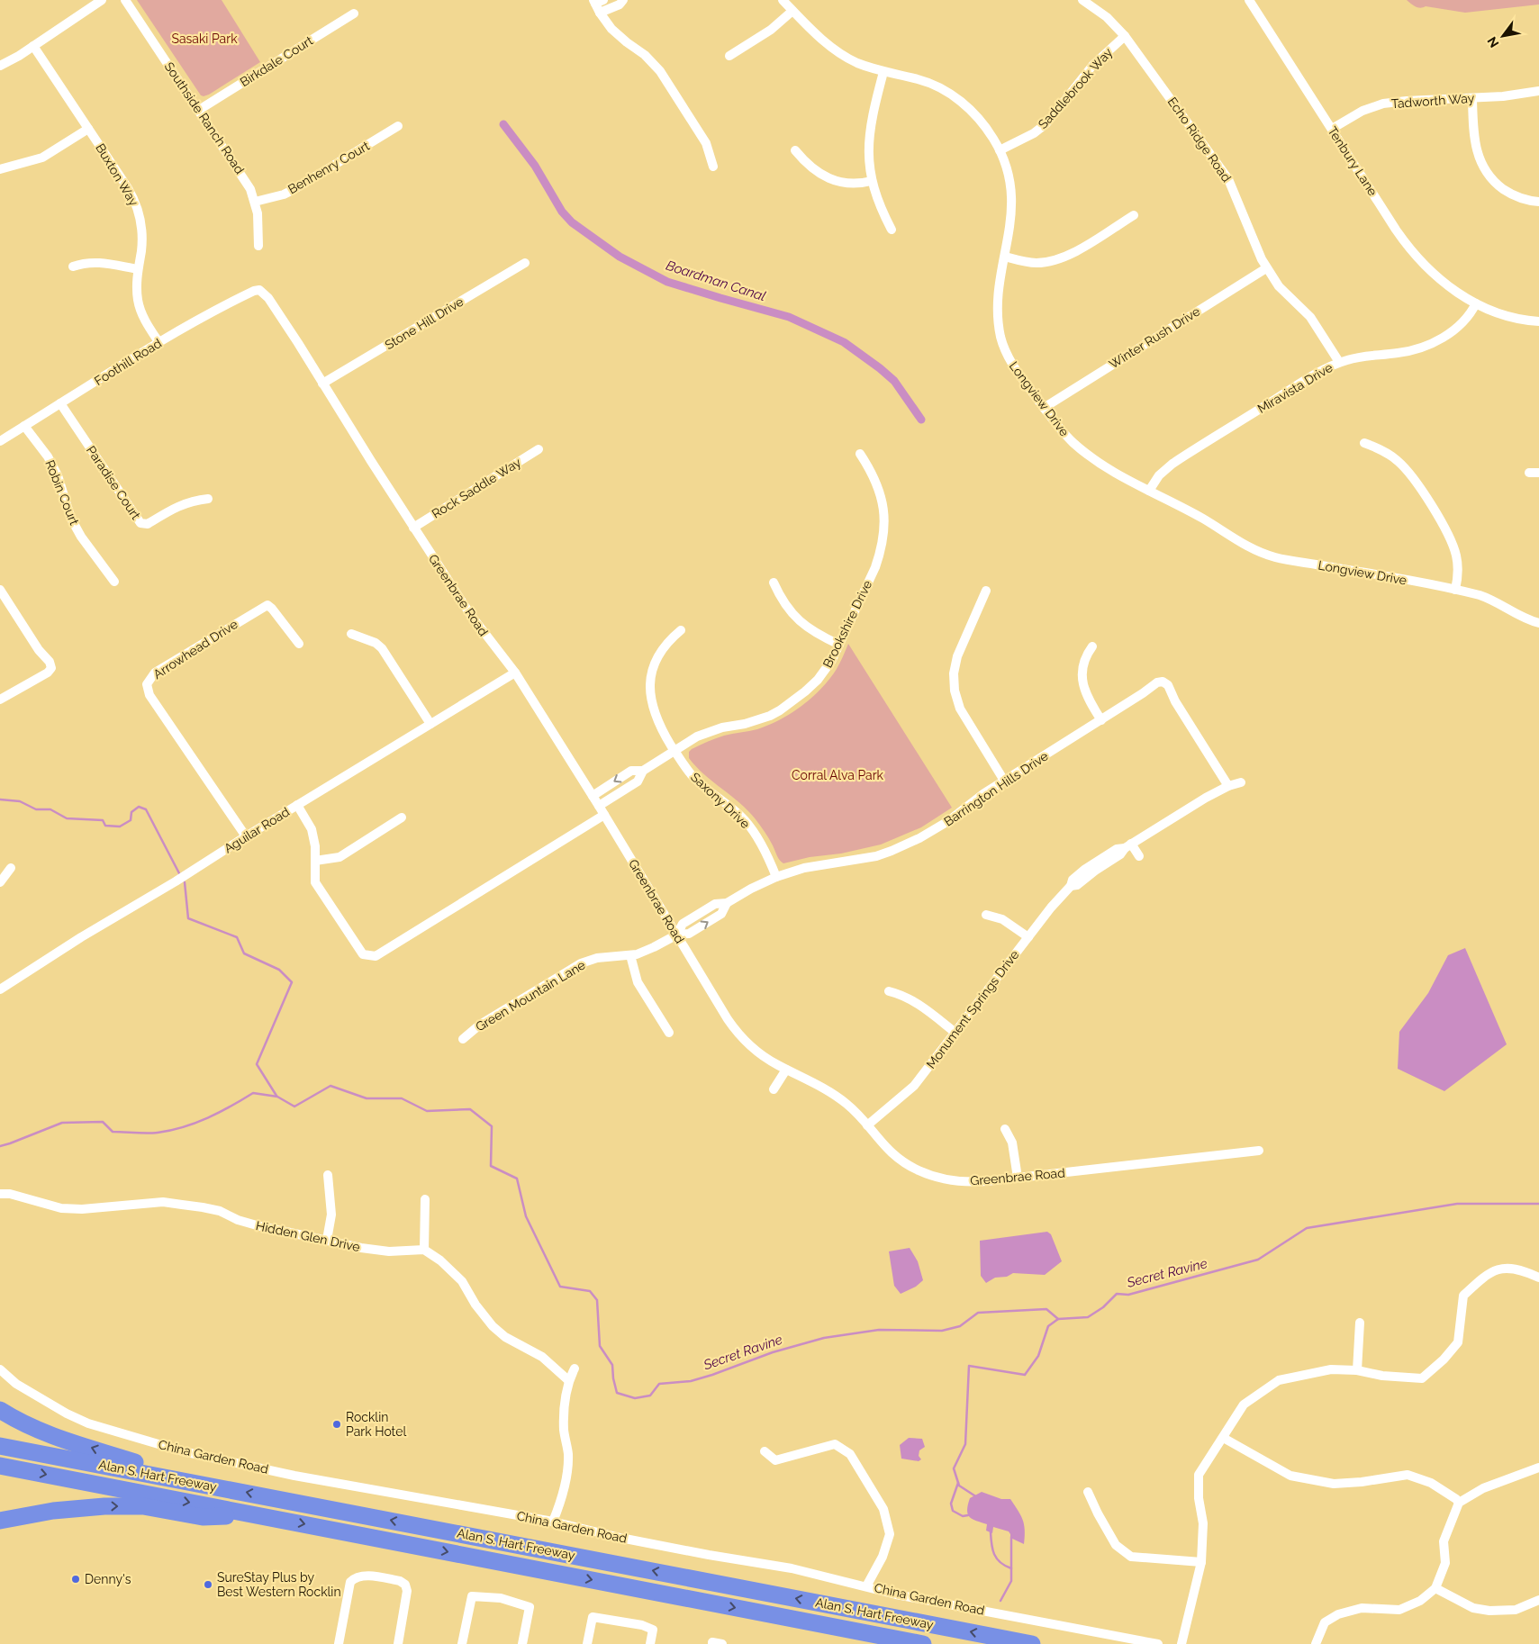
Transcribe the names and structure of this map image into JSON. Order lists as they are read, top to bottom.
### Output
{
  "streets": {
    "highway": ["Alan S. Hart Freeway"],
    "street": [
      "Birkdale Court",
      "Saddlebrook Way",
      "Tadworth Way",
      "Southside Ranch Road",
      "Echo Ridge Road",
      "Tenbury Lane",
      "Benhenry Court",
      "Buxton Way",
      "Stone Hill Drive",
      "Winter Rush Drive",
      "Foothill Road",
      "Miravista Drive",
      "Longview Drive",
      "Paradise Court",
      "Rock Saddle Way",
      "Robin Court",
      "Greenbrae Road",
      "Brookshire Drive",
      "Arrowhead Drive",
      "Barrington Hills Drive",
      "Saxony Drive",
      "Aguilar Road",
      "Green Mountain Lane",
      "Monument Springs Drive",
      "Hidden Glen Drive",
      "China Garden Road"
    ]
  },
  "crossings": [
    ["Birkdale Court", "Southside Ranch Road"],
    ["Saddlebrook Way", "Echo Ridge Road"],
    ["Saddlebrook Way", "Longview Drive"],
    ["Tadworth Way", "Tenbury Lane"],
    ["Southside Ranch Road", "Benhenry Court"],
    ["Echo Ridge Road", "Winter Rush Drive"],
    ["Echo Ridge Road", "Miravista Drive"],
    ["Tenbury Lane", "Miravista Drive"],
    ["Buxton Way", "Foothill Road"],
    ["Stone Hill Drive", "Greenbrae Road"],
    ["Winter Rush Drive", "Longview Drive"],
    ["Foothill Road", "Paradise Court"],
    ["Foothill Road", "Robin Court"],
    ["Foothill Road", "Greenbrae Road"],
    ["Miravista Drive", "Longview Drive"],
    ["Rock Saddle Way", "Greenbrae Road"],
    ["Greenbrae Road", "Brookshire Drive"],
    ["Greenbrae Road", "Barrington Hills Drive"],
    ["Greenbrae Road", "Aguilar Road"],
    ["Greenbrae Road", "Green Mountain Lane"],
    ["Greenbrae Road", "Monument Springs Drive"],
    ["Brookshire Drive", "Saxony Drive"],
    ["Arrowhead Drive", "Aguilar Road"],
    ["Barrington Hills Drive", "Saxony Drive"],
    ["Barrington Hills Drive", "Green Mountain Lane"],
    ["Barrington Hills Drive", "Monument Springs Drive"]
  ],
  "water": ["Boardman Canal", "Secret Ravine"],
  "parks": ["Sasaki Park", "Corral Alva Park"],
  "places": ["Rocklin Park Hotel", "Denny's", "SureStay Plus by Best Western Rocklin"],
  "north": "bottom left"
}
